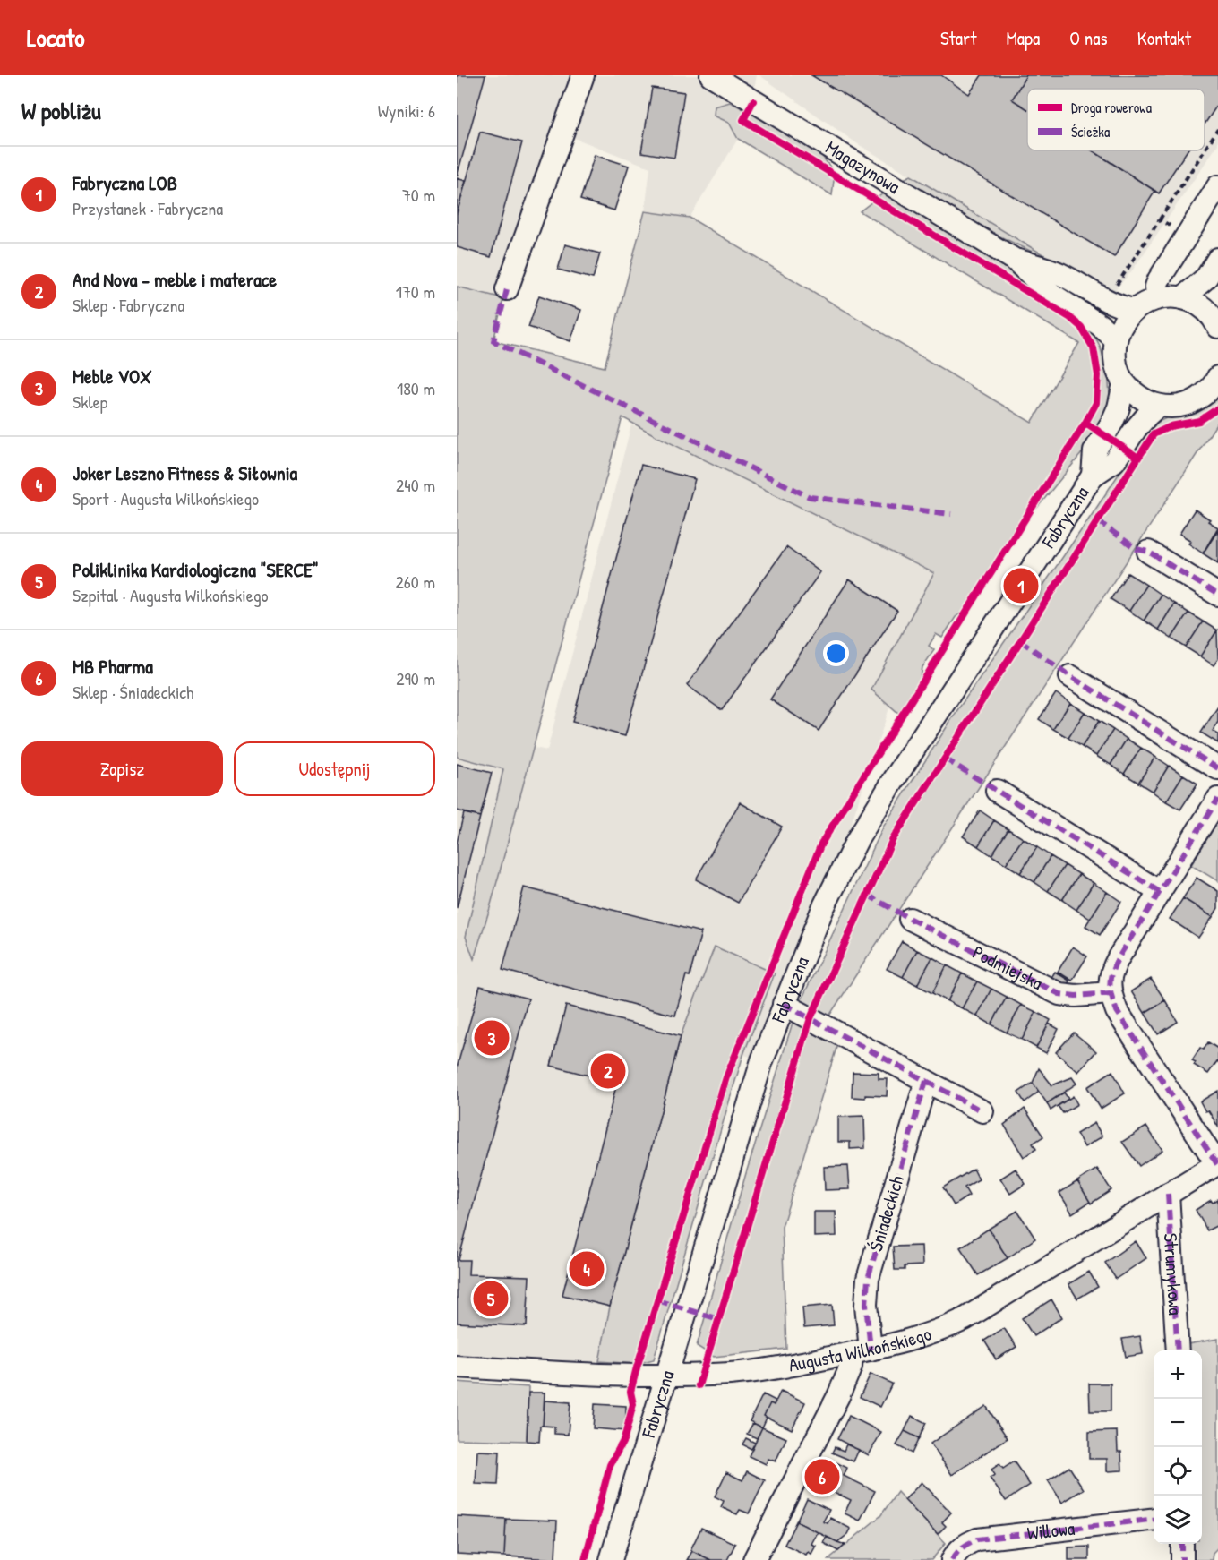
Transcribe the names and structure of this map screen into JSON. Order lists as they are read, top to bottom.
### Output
{
  "streets": {
    "street": [
      "Magazynowa",
      "Fabryczna",
      "Podmiejska",
      "Śniadeckich",
      "Strumykowa",
      "Augusta Wilkońskiego",
      "Willowa"
    ]
  },
  "crossings": [
    ["Fabryczna", "Augusta Wilkońskiego"],
    ["Śniadeckich", "Augusta Wilkońskiego"],
    ["Strumykowa", "Augusta Wilkońskiego"]
  ],
  "legend": ["Droga rowerowa", "Ścieżka"],
  "page": {
    "header": "Locato",
    "nav": [
      "Start",
      "Mapa",
      "O nas",
      "Kontakt"
    ],
    "heading": ["W pobliżu", "Wyniki: 6"],
    "list": [
      {
        "mark": "1",
        "name": "Fabryczna LOB",
        "note": "Przystanek · Fabryczna",
        "value": "70 m"
      },
      {
        "mark": "2",
        "name": "And Nova - meble i materace",
        "note": "Sklep · Fabryczna",
        "value": "170 m"
      },
      {
        "mark": "3",
        "name": "Meble VOX",
        "note": "Sklep",
        "value": "180 m"
      },
      {
        "mark": "4",
        "name": "Joker Leszno Fitness & Siłownia",
        "note": "Sport · Augusta Wilkońskiego",
        "value": "240 m"
      },
      {
        "mark": "5",
        "name": "Poliklinika Kardiologiczna \"SERCE\"",
        "note": "Szpital · Augusta Wilkońskiego",
        "value": "260 m"
      },
      {
        "mark": "6",
        "name": "MB Pharma",
        "note": "Sklep · Śniadeckich",
        "value": "290 m"
      }
    ],
    "pins": [
      "1",
      "3",
      "2",
      "4",
      "5",
      "6"
    ],
    "buttons": ["Zapisz", "Udostępnij"],
    "map_buttons": ["+", "−"]
  }
}
